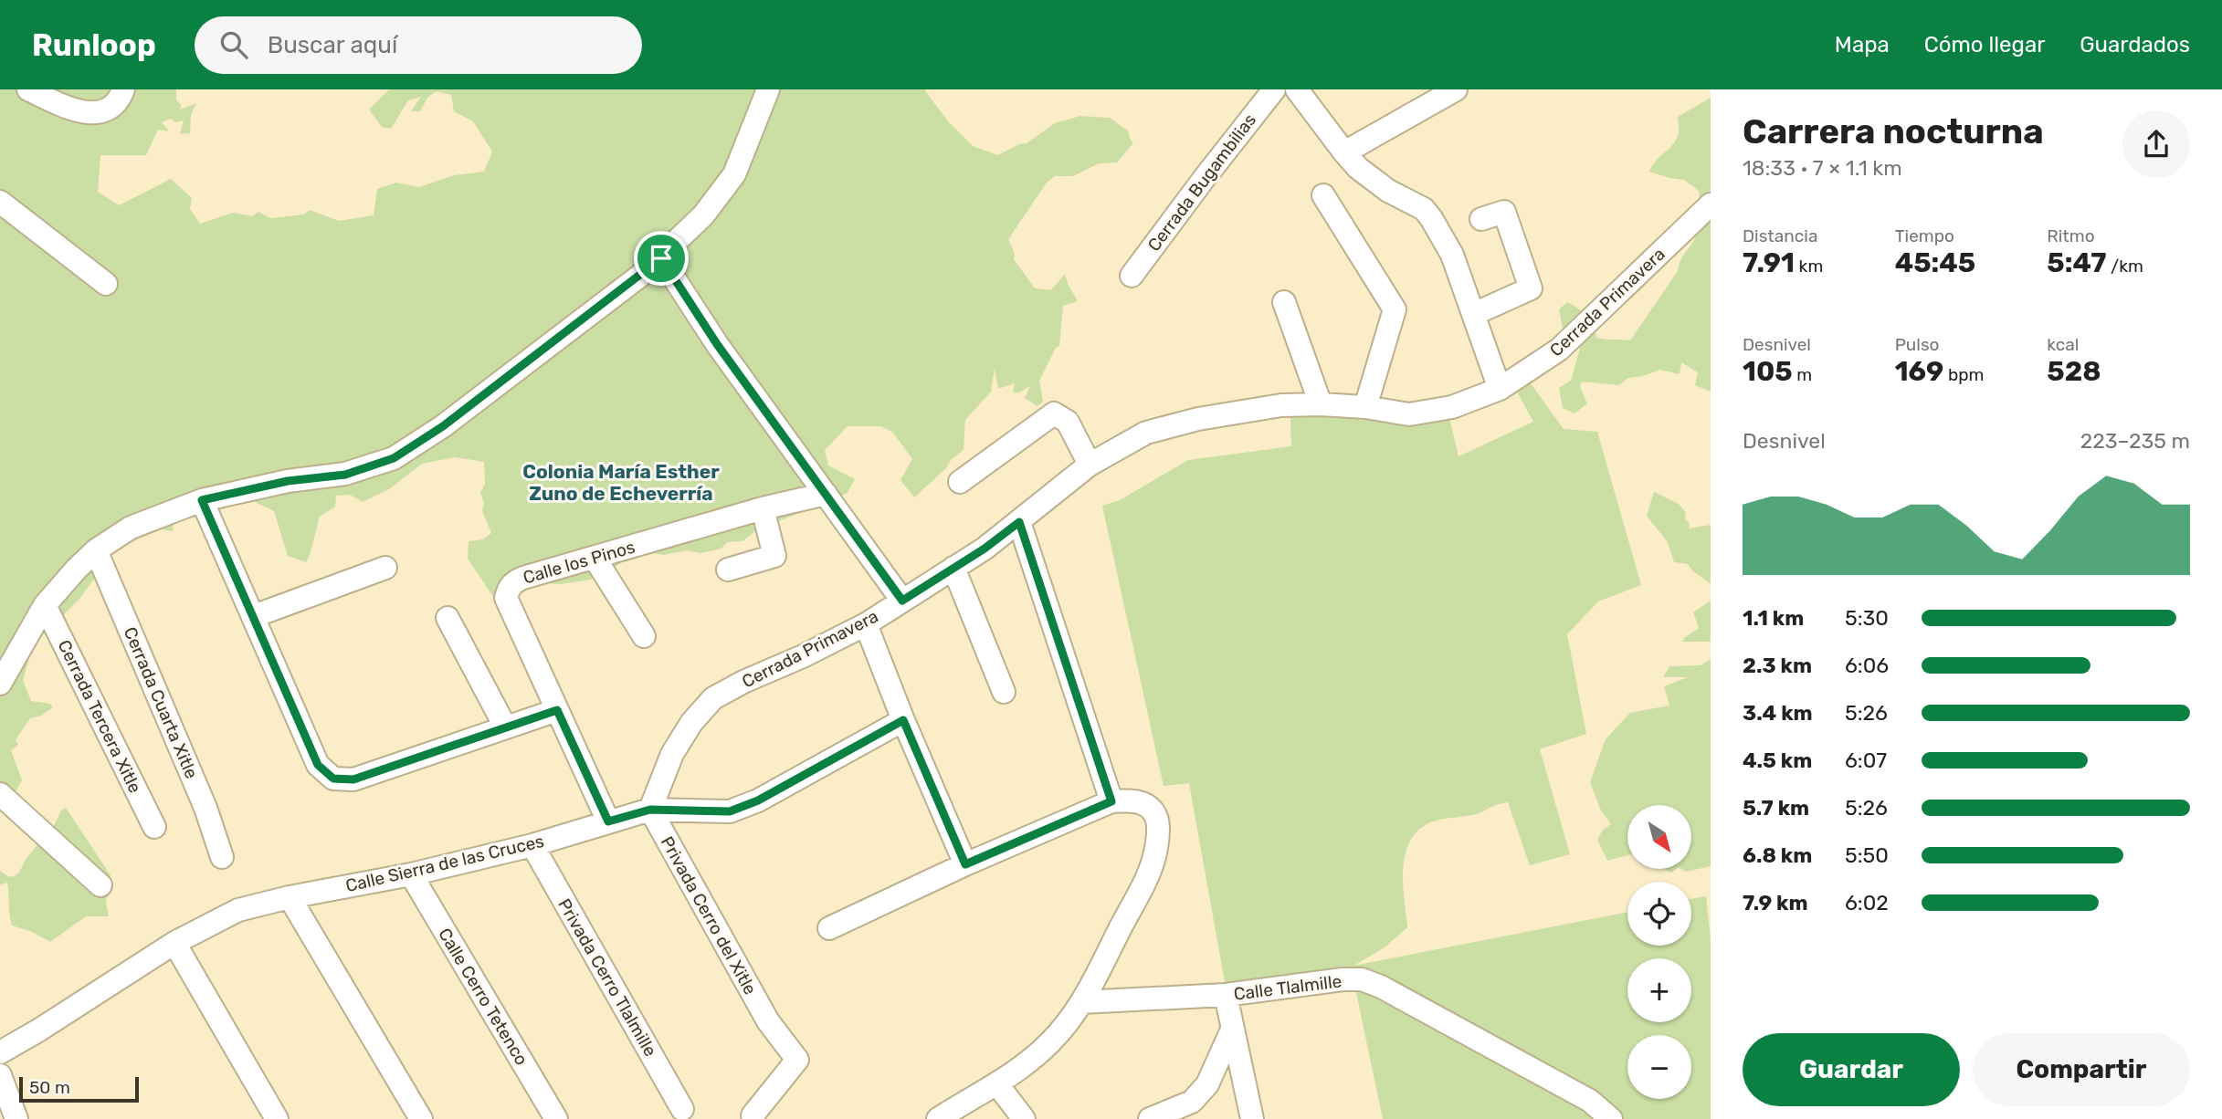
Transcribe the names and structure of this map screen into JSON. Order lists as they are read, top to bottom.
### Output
{
  "streets": {
    "street": [
      "Cerrada Bugambilias",
      "Cerrada Primavera",
      "Calle los Pinos",
      "Cerrada Cuarta Xitle",
      "Cerrada Tercera Xitle",
      "Calle Sierra de las Cruces",
      "Privada Cerro del Xitle",
      "Privada Cerro Tlalmille",
      "Calle Tlalmille",
      "Calle Cerro Tetenco"
    ]
  },
  "crossings": [
    ["Cerrada Primavera", "Calle Sierra de las Cruces"],
    ["Cerrada Primavera", "Privada Cerro del Xitle"],
    ["Calle los Pinos", "Calle Sierra de las Cruces"],
    ["Calle Sierra de las Cruces", "Privada Cerro del Xitle"],
    ["Calle Sierra de las Cruces", "Privada Cerro Tlalmille"],
    ["Calle Sierra de las Cruces", "Calle Cerro Tetenco"]
  ],
  "districts": ["Colonia María Esther Zuno de Echeverría"],
  "scale_bar": "50 m",
  "north": "bottom right",
  "page": {
    "header": "Runloop",
    "search": "Buscar aquí",
    "nav": ["Mapa", "Cómo llegar", "Guardados"],
    "heading": ["Carrera nocturna", "18:33 · 7 × 1.1 km"],
    "stats": [
      ["Distancia", "7.91 km"],
      ["Tiempo", "45:45"],
      ["Ritmo", "5:47 /km"],
      ["Desnivel", "105 m"],
      ["Pulso", "169 bpm"],
      ["kcal", "528"]
    ],
    "chart": ["Desnivel", "223–235 m"],
    "list": [
      {
        "name": "1.1 km",
        "note": "5:30"
      },
      {
        "name": "2.3 km",
        "note": "6:06"
      },
      {
        "name": "3.4 km",
        "note": "5:26"
      },
      {
        "name": "4.5 km",
        "note": "6:07"
      },
      {
        "name": "5.7 km",
        "note": "5:26"
      },
      {
        "name": "6.8 km",
        "note": "5:50"
      },
      {
        "name": "7.9 km",
        "note": "6:02"
      }
    ],
    "map_buttons": ["+", "−"],
    "buttons": ["Guardar", "Compartir"],
    "scale": "50 m"
  }
}
